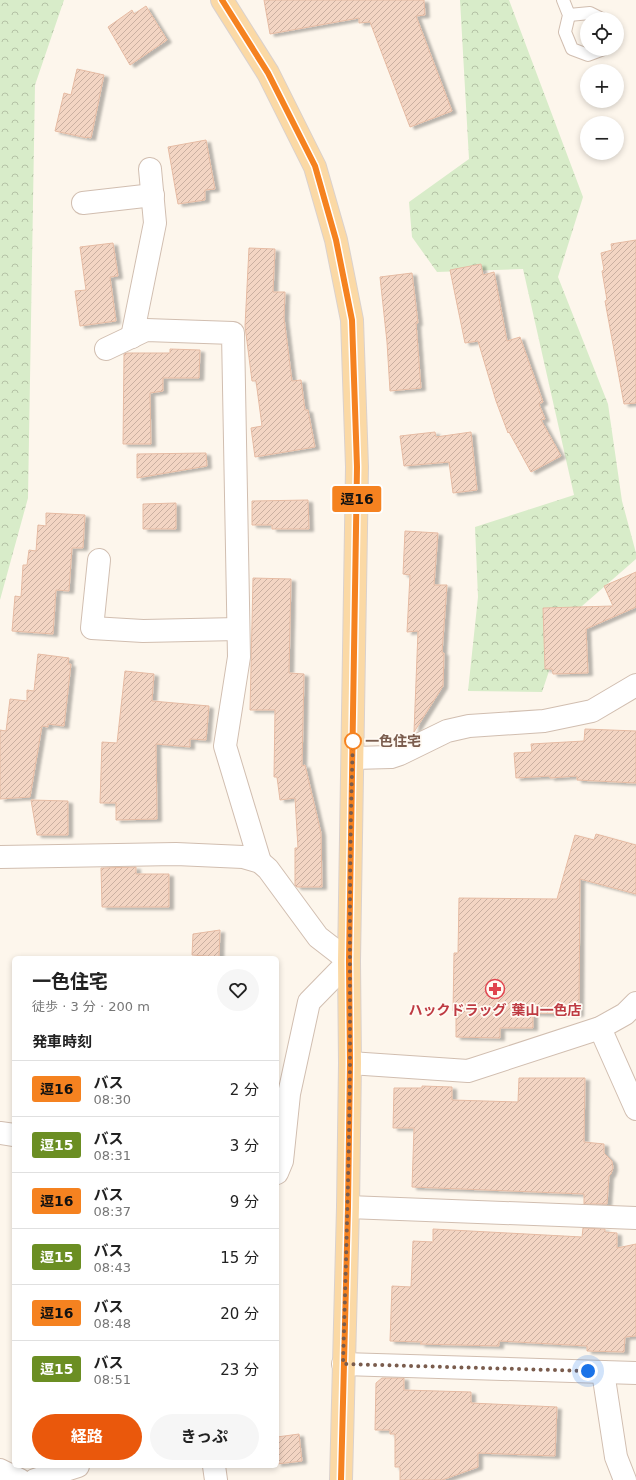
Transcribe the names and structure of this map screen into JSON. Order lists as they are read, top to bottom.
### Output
{
  "places": {
    "other": ["一色住宅"],
    "pharmacy": ["ハックドラッグ 葉山一色店"]
  },
  "lines": ["bus line 逗16"],
  "page": {
    "on_map": "逗16",
    "map_buttons": ["+", "−"],
    "heading": [
      ["一色住宅", "徒歩 · 3 分 · 200 m"],
      "発車時刻"
    ],
    "list": [
      {
        "mark": "逗16",
        "name": "バス",
        "note": "08:30",
        "value": "2 分"
      },
      {
        "mark": "逗15",
        "name": "バス",
        "note": "08:31",
        "value": "3 分"
      },
      {
        "mark": "逗16",
        "name": "バス",
        "note": "08:37",
        "value": "9 分"
      },
      {
        "mark": "逗15",
        "name": "バス",
        "note": "08:43",
        "value": "15 分"
      },
      {
        "mark": "逗16",
        "name": "バス",
        "note": "08:48",
        "value": "20 分"
      },
      {
        "mark": "逗15",
        "name": "バス",
        "note": "08:51",
        "value": "23 分"
      }
    ],
    "buttons": ["経路", "きっぷ"]
  }
}
